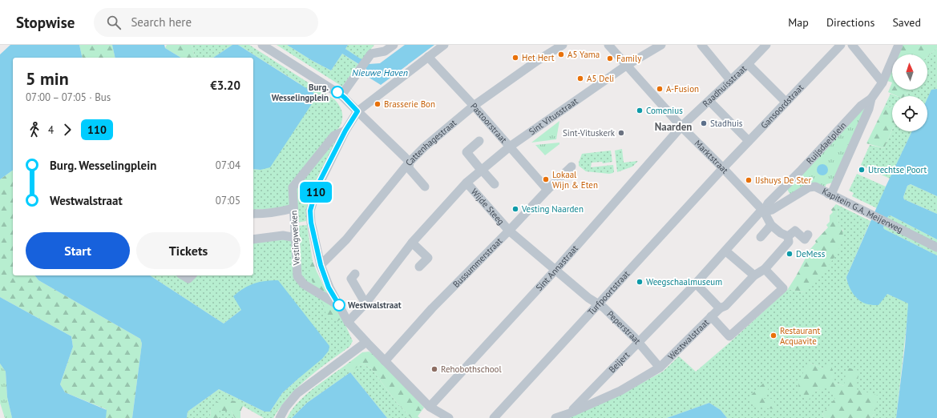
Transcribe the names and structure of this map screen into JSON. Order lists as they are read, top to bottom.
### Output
{
  "streets": {
    "street": [
      "Raadhuisstraat",
      "Gansoordstraat",
      "Sint Vitusstraat",
      "Pastoorstraat",
      "Cattenhagestraat",
      "Ruijsdaelplein",
      "Marktstraat",
      "Wijde Steeg",
      "Kapitein G.A. Meijerweg",
      "Vestingwerken",
      "Bussummerstraat",
      "Sint Annastraat",
      "Turfpoortstraat",
      "Peperstraat",
      "Westwalstraat",
      "Beijert"
    ]
  },
  "crossings": [
    ["Raadhuisstraat", "Marktstraat"],
    ["Raadhuisstraat", "Sint Annastraat"],
    ["Gansoordstraat", "Marktstraat"],
    ["Gansoordstraat", "Turfpoortstraat"],
    ["Sint Vitusstraat", "Pastoorstraat"],
    ["Sint Vitusstraat", "Marktstraat"],
    ["Sint Vitusstraat", "Wijde Steeg"],
    ["Pastoorstraat", "Cattenhagestraat"],
    ["Pastoorstraat", "Bussummerstraat"],
    ["Ruijsdaelplein", "Marktstraat"],
    ["Ruijsdaelplein", "Kapitein G.A. Meijerweg"],
    ["Ruijsdaelplein", "Beijert"],
    ["Marktstraat", "Kapitein G.A. Meijerweg"],
    ["Marktstraat", "Sint Annastraat"],
    ["Marktstraat", "Turfpoortstraat"],
    ["Marktstraat", "Beijert"],
    ["Wijde Steeg", "Bussummerstraat"],
    ["Wijde Steeg", "Peperstraat"],
    ["Kapitein G.A. Meijerweg", "Beijert"],
    ["Bussummerstraat", "Peperstraat"],
    ["Sint Annastraat", "Peperstraat"],
    ["Turfpoortstraat", "Peperstraat"],
    ["Peperstraat", "Westwalstraat"],
    ["Peperstraat", "Beijert"],
    ["Westwalstraat", "Beijert"]
  ],
  "districts": ["Naarden"],
  "water": ["Nieuwe Haven"],
  "places": [
    "A5 Yama",
    "Het Hert",
    "Family",
    "A5 Deli",
    "A-Fusion",
    "Burg. Wesselingplein",
    "Brasserie Bon",
    "Comenius",
    "Stadhuis",
    "Sint-Vituskerk",
    "Utrechtse Poort",
    "Lokaal Wijn & Eten",
    "IJshuys De Ster",
    "Vesting Naarden",
    "DeMess",
    "Weegschaalmuseum",
    "Westwalstraat",
    "Restaurant Acquavite",
    "Rehobothschool"
  ],
  "lines": ["bus line 110"],
  "north": "top",
  "page": {
    "header": "Stopwise",
    "search": "Search here",
    "nav": ["Map", "Directions", "Saved"],
    "on_map": "110",
    "heading": ["5 min", "07:00 – 07:05 · Bus", "€3.20"],
    "legs": ["4", "110"],
    "list": [
      {
        "name": "Burg. Wesselingplein",
        "value": "07:04"
      },
      {
        "name": "Westwalstraat",
        "value": "07:05"
      }
    ],
    "buttons": ["Start", "Tickets"]
  }
}
